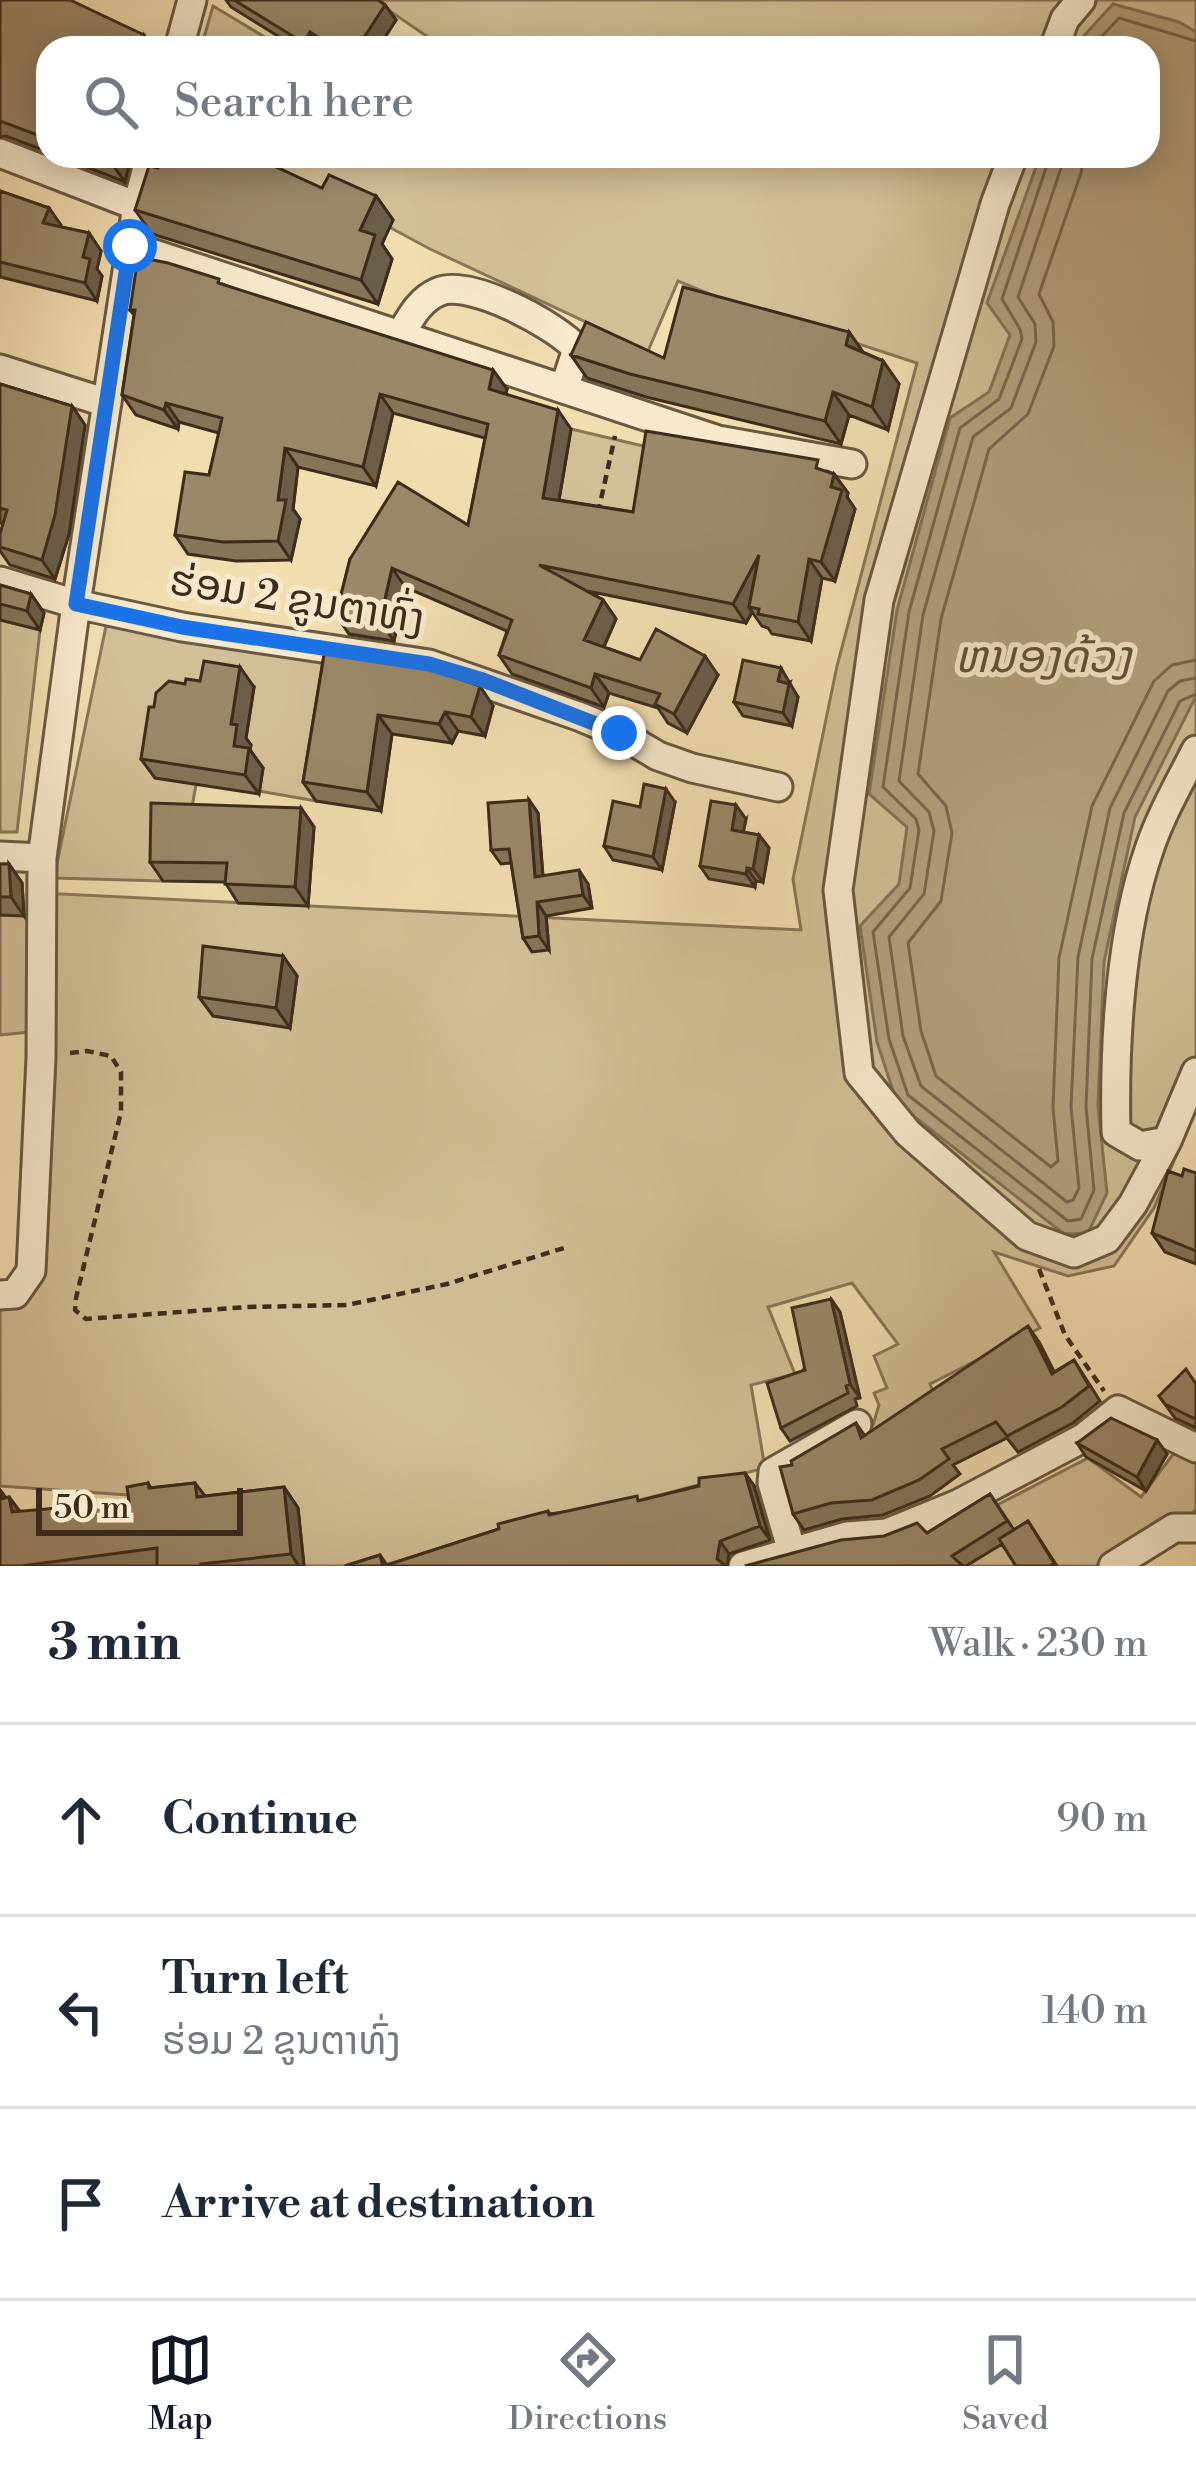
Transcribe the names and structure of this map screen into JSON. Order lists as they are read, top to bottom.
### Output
{
  "streets": {
    "street": ["ຮ່ອມ 2 ຂູນຕາທົ່ງ"]
  },
  "water": ["ຫນອງດ້ວງ"],
  "scale_bar": "50 m",
  "page": {
    "search": "Search here",
    "scale": "50 m",
    "heading": ["3 min", "Walk · 230 m"],
    "list": [
      ["Continue", "90 m"],
      ["Turn left", "ຮ່ອມ 2 ຂູນຕາທົ່ງ", "140 m"],
      "Arrive at destination"
    ],
    "nav": ["Map", "Directions", "Saved"]
  }
}
